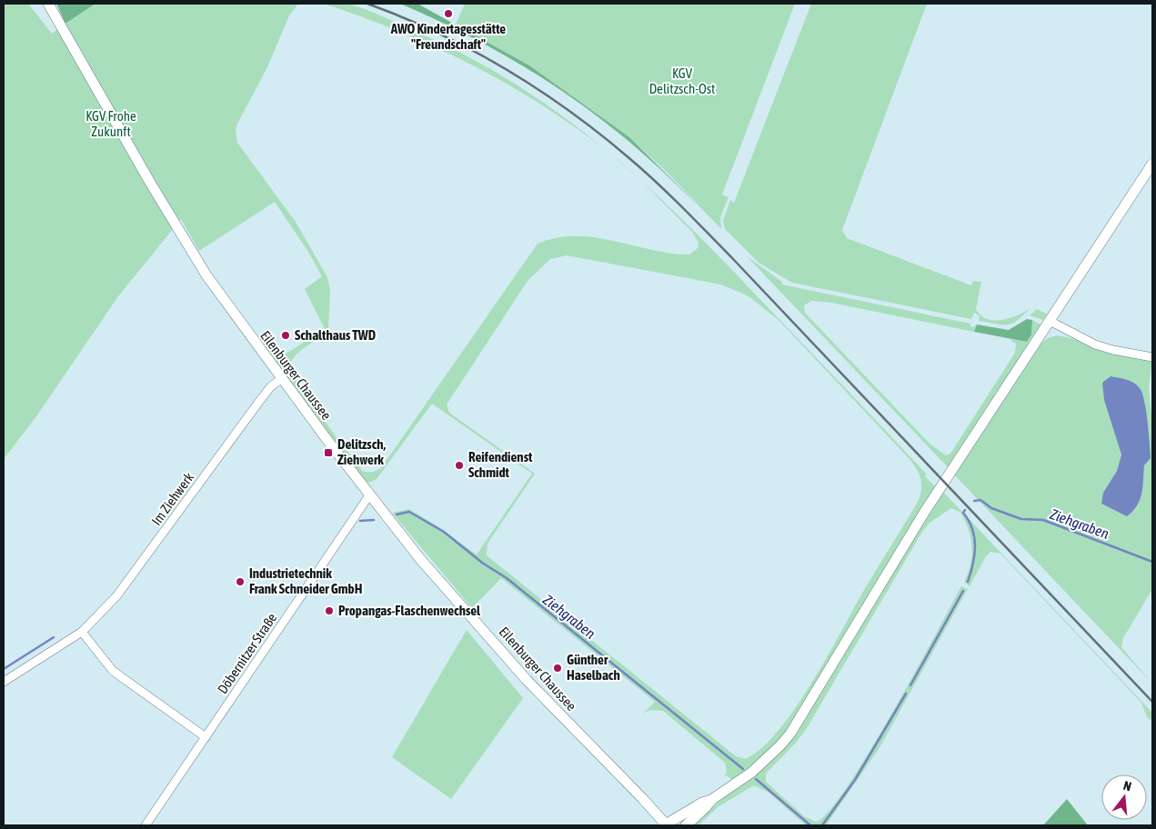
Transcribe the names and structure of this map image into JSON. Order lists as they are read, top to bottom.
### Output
{
  "streets": {
    "street": ["Eilenburger Chaussee", "Im Ziehwerk", "Döbernitzer Straße"]
  },
  "crossings": [
    ["Eilenburger Chaussee", "Im Ziehwerk"],
    ["Eilenburger Chaussee", "Döbernitzer Straße"]
  ],
  "water": ["Ziehgraben"],
  "parks": ["KGV Delitzsch-Ost", "KGV Frohe Zukunft"],
  "places": {
    "other": [
      "AWO Kindertagesstätte \"Freundschaft\"",
      "Schalthaus TWD",
      "Reifendienst Schmidt",
      "Industrietechnik Frank Schneider GmbH",
      "Propangas-Flaschenwechsel",
      "Günther Haselbach"
    ],
    "transit": ["Delitzsch, Ziehwerk"]
  },
  "north": "top"
}
